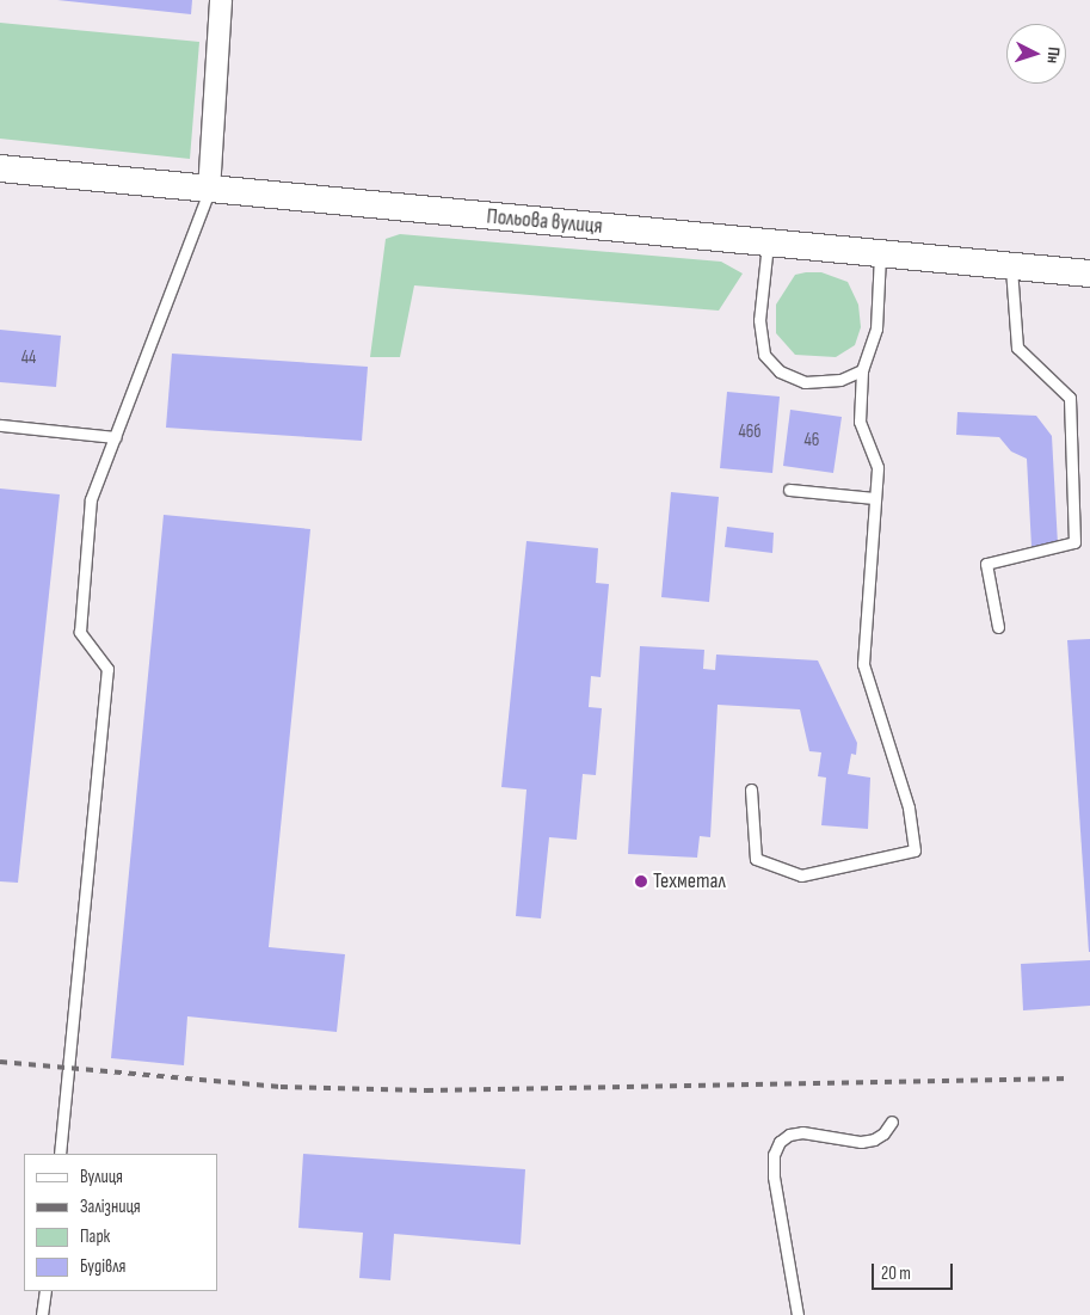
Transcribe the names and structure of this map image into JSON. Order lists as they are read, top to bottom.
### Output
{
  "streets": {
    "street": ["Польова вулиця"]
  },
  "places": ["Техметал"],
  "house_numbers": ["44", "46б", "46"],
  "legend": [
    "Вулиця",
    "Залізниця",
    "Парк",
    "Будівля"
  ],
  "scale_bar": "20 m",
  "north": "right"
}
